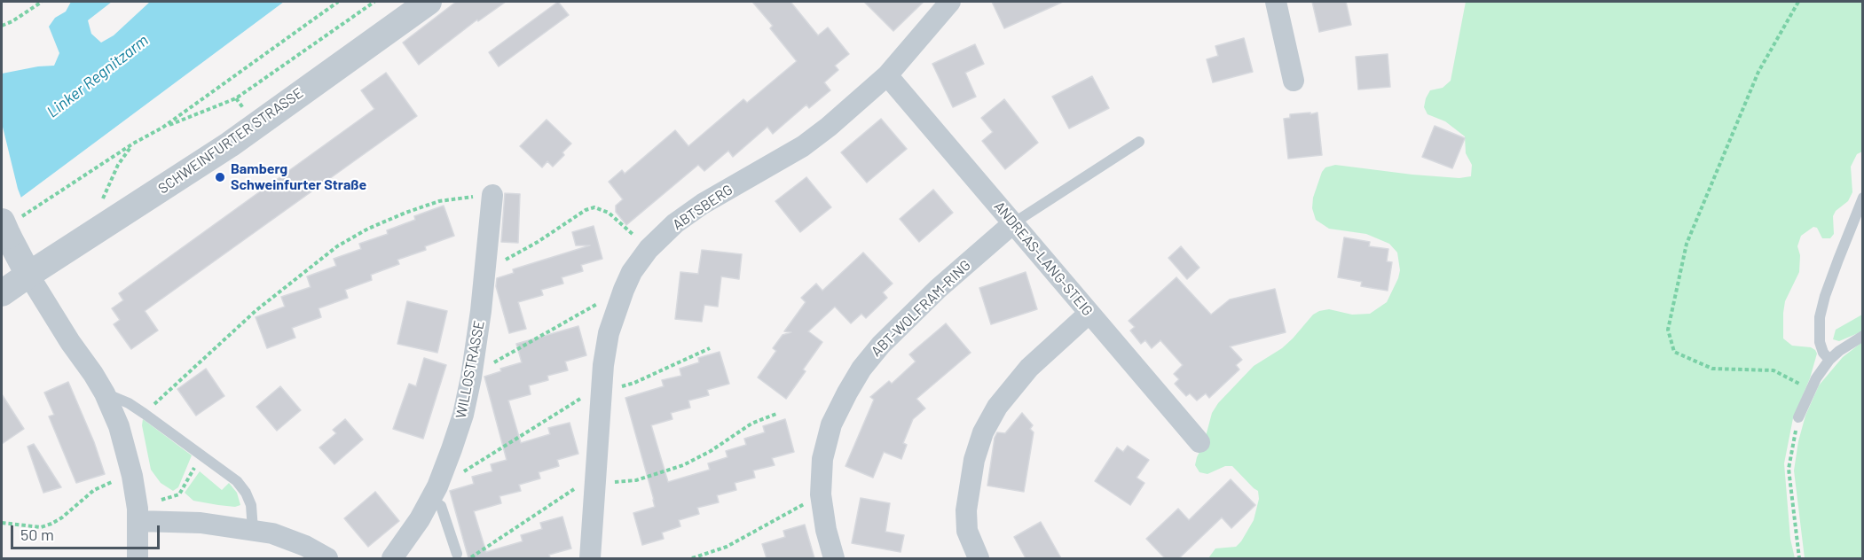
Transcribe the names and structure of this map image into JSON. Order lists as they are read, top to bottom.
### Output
{
  "streets": {
    "street": [
      "SCHWEINFURTER STRASSE",
      "ABTSBERG",
      "ANDREAS-LANG-STEIG",
      "ABT-WOLFRAM-RING",
      "WILLOSTRASSE"
    ]
  },
  "crossings": [
    ["ABTSBERG", "ANDREAS-LANG-STEIG"],
    ["ANDREAS-LANG-STEIG", "ABT-WOLFRAM-RING"]
  ],
  "water": ["Linker Regnitzarm"],
  "places": ["Bamberg Schweinfurter Straße"],
  "scale_bar": "50 m"
}
